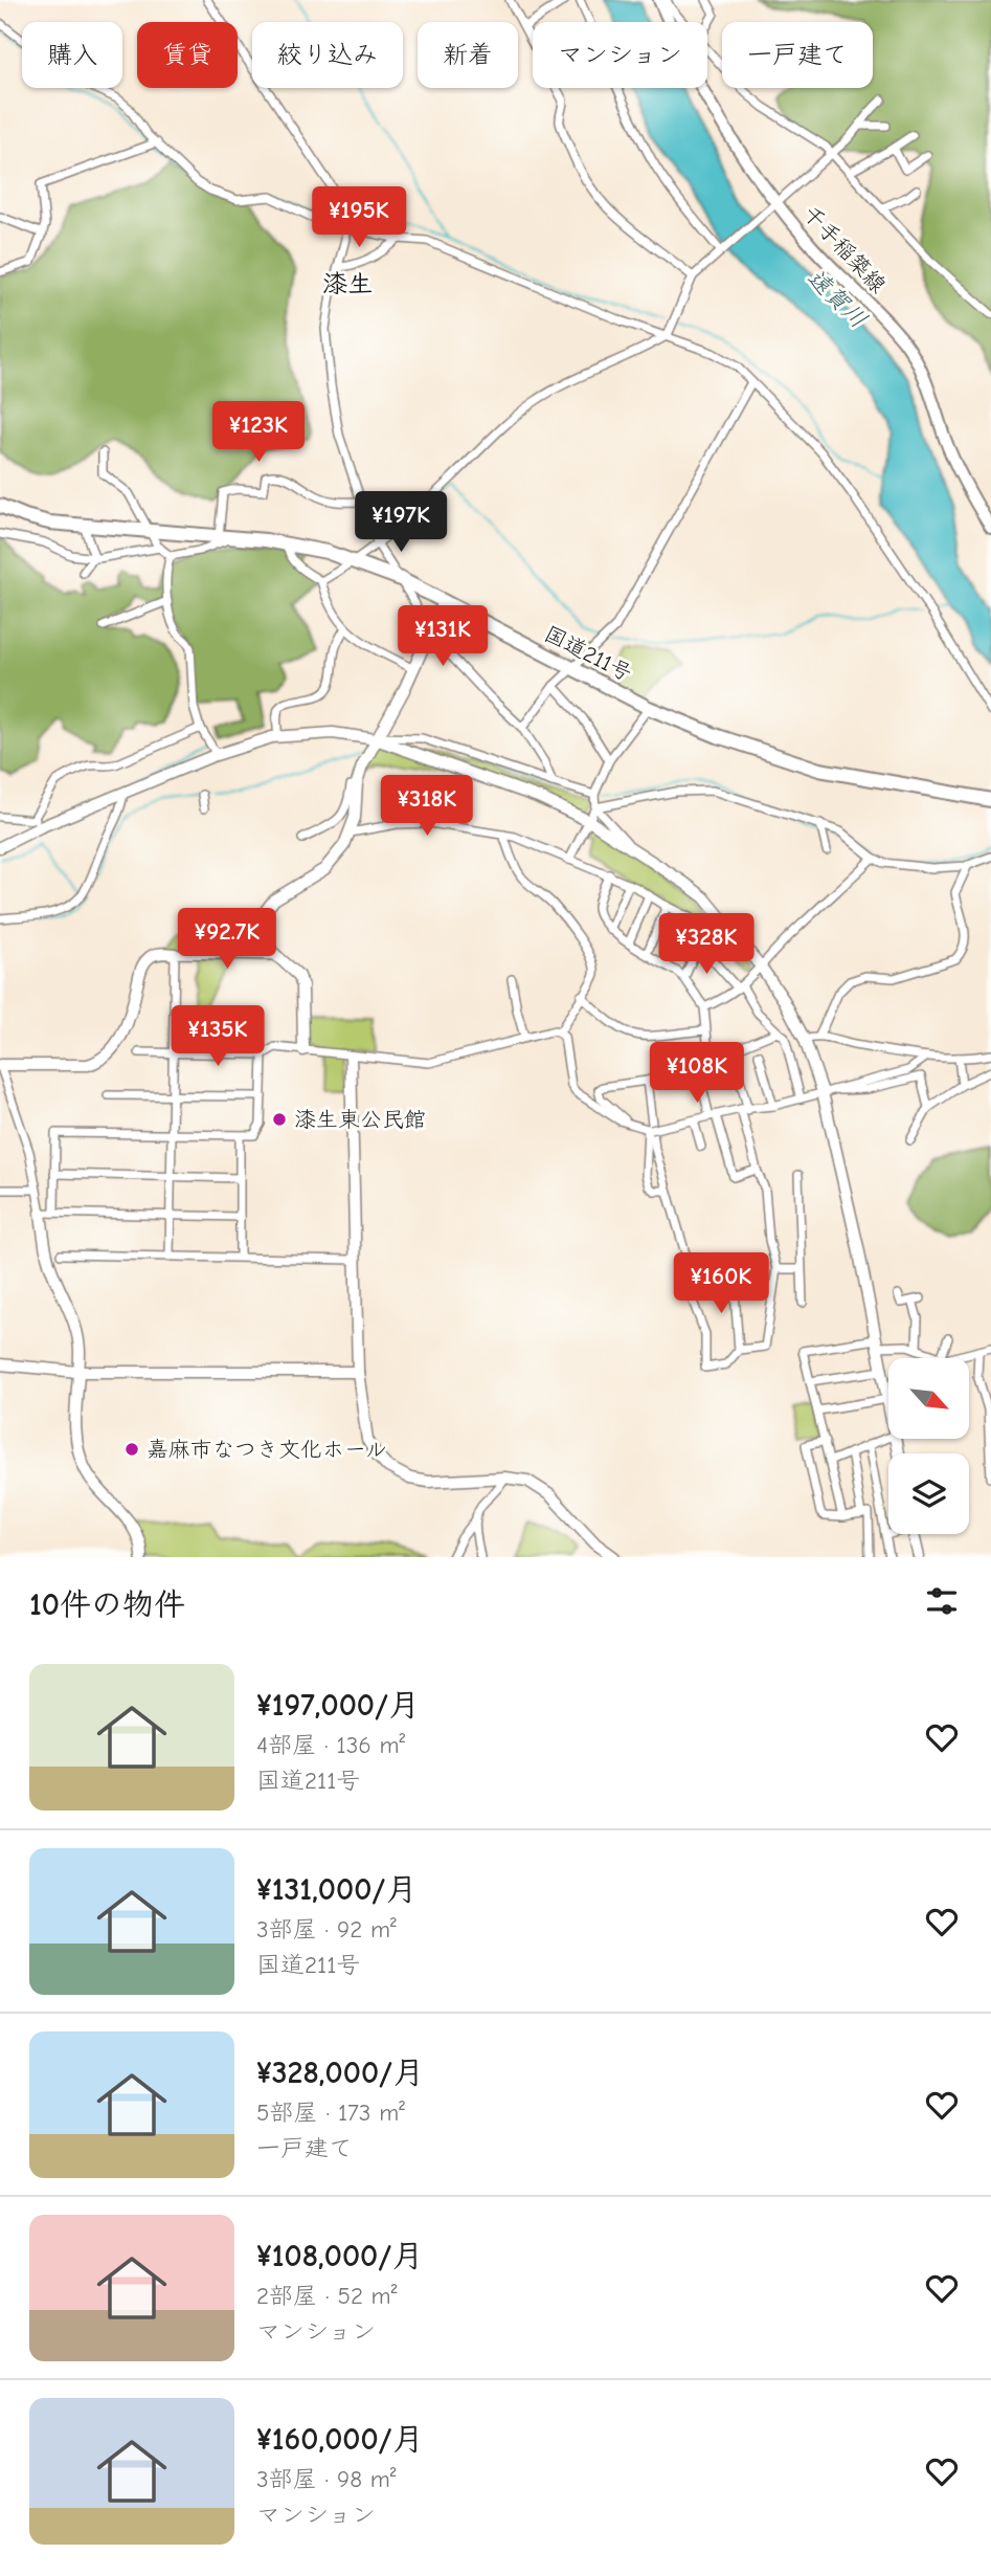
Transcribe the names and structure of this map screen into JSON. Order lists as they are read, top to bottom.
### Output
{
  "streets": {
    "highway": ["国道211号"],
    "main road": ["千手稲築線"]
  },
  "districts": ["漆生"],
  "water": ["遠賀川"],
  "places": ["漆生東公民館", "嘉麻市なつき文化ホール"],
  "north": "bottom right",
  "page": {
    "chip": [
      "購入",
      "賃貸",
      "絞り込み",
      "新着",
      "マンション",
      "一戸建て"
    ],
    "price": [
      "¥195K",
      "¥123K",
      "¥197K",
      "¥131K",
      "¥318K",
      "¥92.7K",
      "¥328K",
      "¥135K",
      "¥108K",
      "¥160K"
    ],
    "heading": "10件の物件",
    "list": [
      {
        "name": "¥197,000/月",
        "note": "4部屋 · 136 m² · 国道211号"
      },
      {
        "name": "¥131,000/月",
        "note": "3部屋 · 92 m² · 国道211号"
      },
      {
        "name": "¥328,000/月",
        "note": "5部屋 · 173 m² · 一戸建て"
      },
      {
        "name": "¥108,000/月",
        "note": "2部屋 · 52 m² · マンション"
      },
      {
        "name": "¥160,000/月",
        "note": "3部屋 · 98 m² · マンション"
      }
    ]
  }
}
